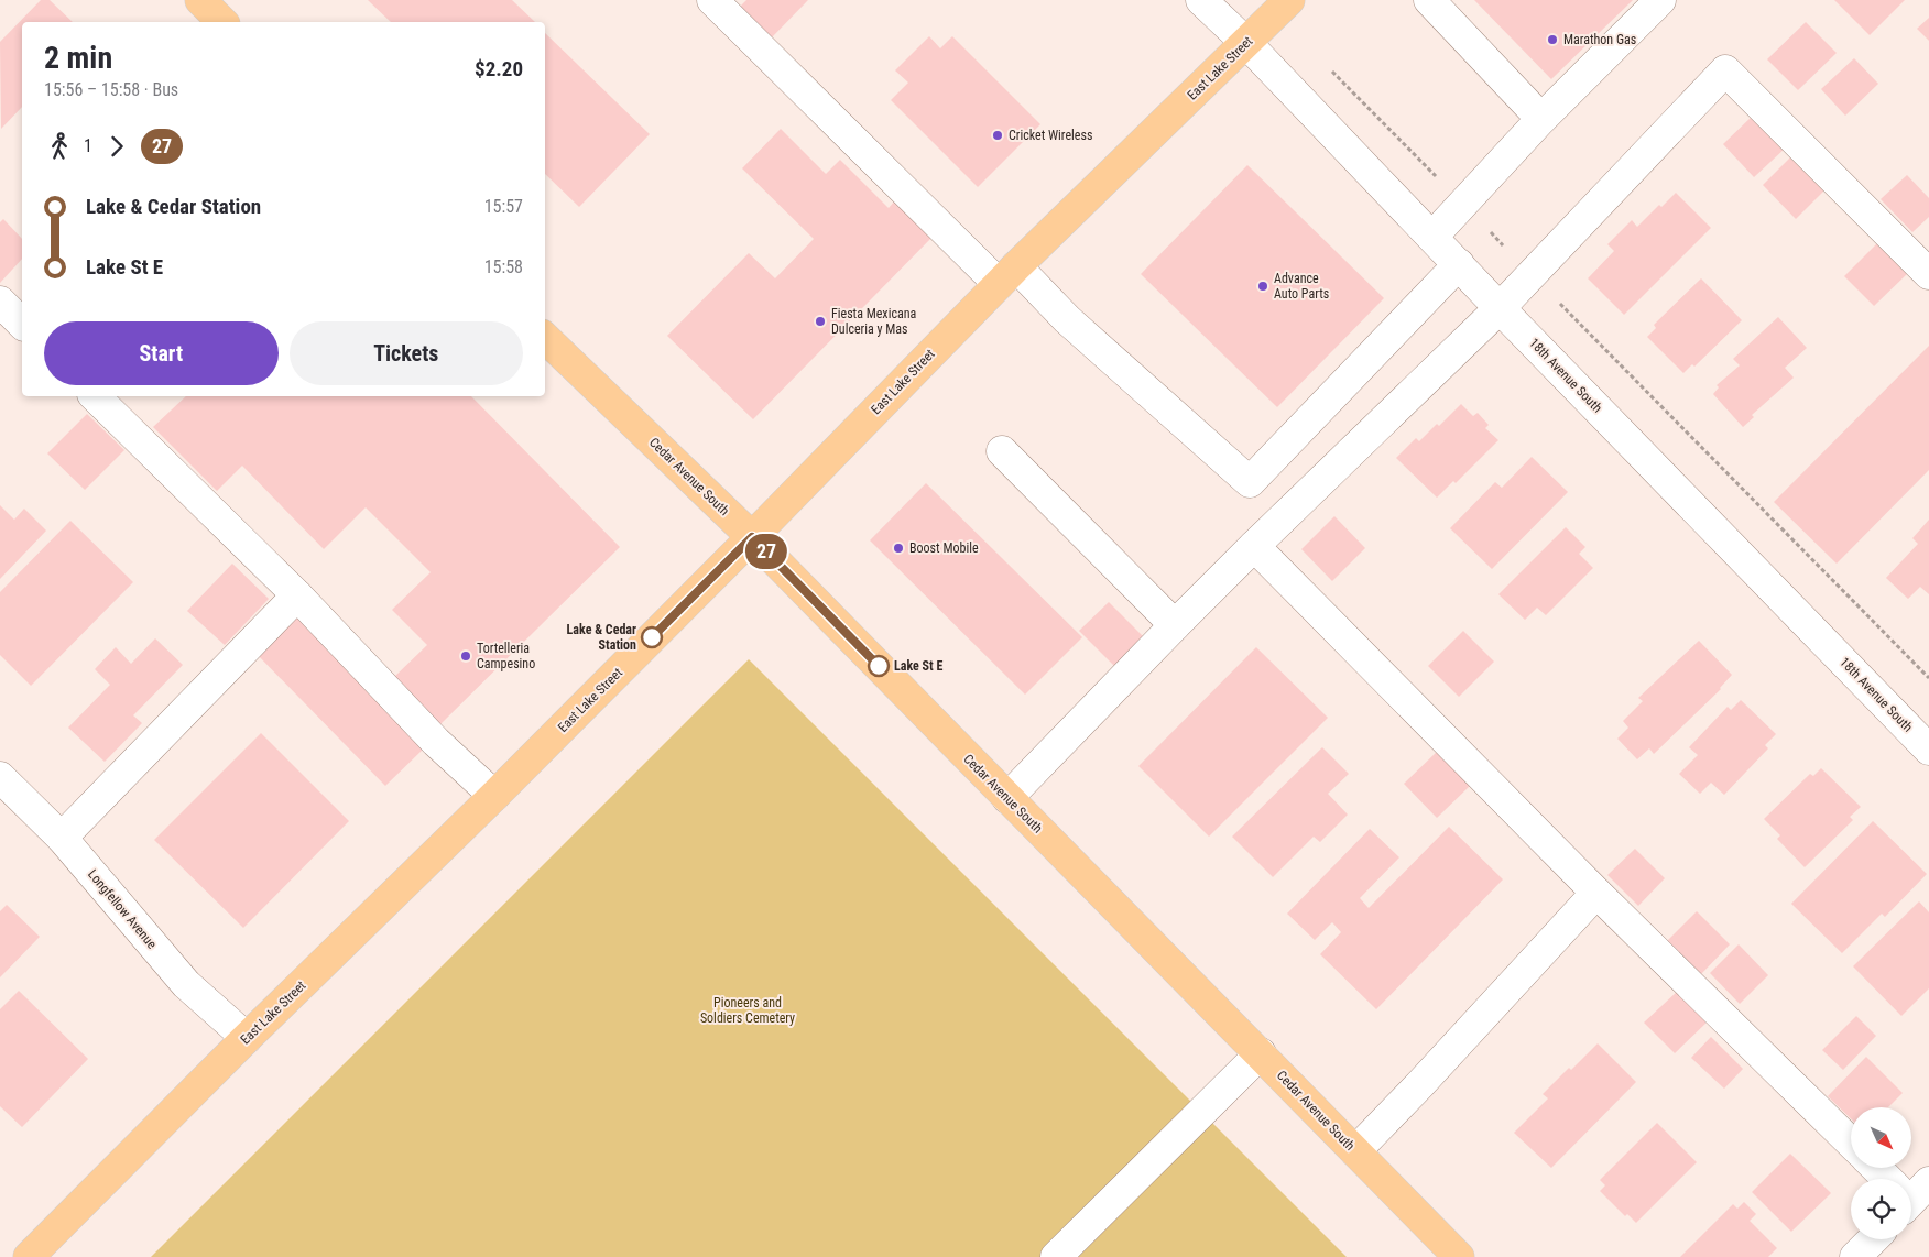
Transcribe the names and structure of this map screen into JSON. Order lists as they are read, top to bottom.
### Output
{
  "streets": {
    "main road": ["East Lake Street", "Cedar Avenue South"],
    "street": ["18th Avenue South", "Longfellow Avenue"]
  },
  "crossings": [
    ["East Lake Street", "18th Avenue South"],
    ["East Lake Street", "Cedar Avenue South"],
    ["East Lake Street", "Longfellow Avenue"]
  ],
  "parks": ["Pioneers and Soldiers Cemetery"],
  "places": [
    "Marathon Gas",
    "Cricket Wireless",
    "Advance Auto Parts",
    "Fiesta Mexicana Dulceria y Mas",
    "Boost Mobile",
    "Lake & Cedar Station",
    "Tortelleria Campesino",
    "Lake St E"
  ],
  "lines": ["bus line 27"],
  "north": "bottom right",
  "page": {
    "on_map": "27",
    "heading": ["2 min", "15:56 – 15:58 · Bus", "$2.20"],
    "legs": ["1", "27"],
    "list": [
      {
        "name": "Lake & Cedar Station",
        "value": "15:57"
      },
      {
        "name": "Lake St E",
        "value": "15:58"
      }
    ],
    "buttons": ["Start", "Tickets"]
  }
}
